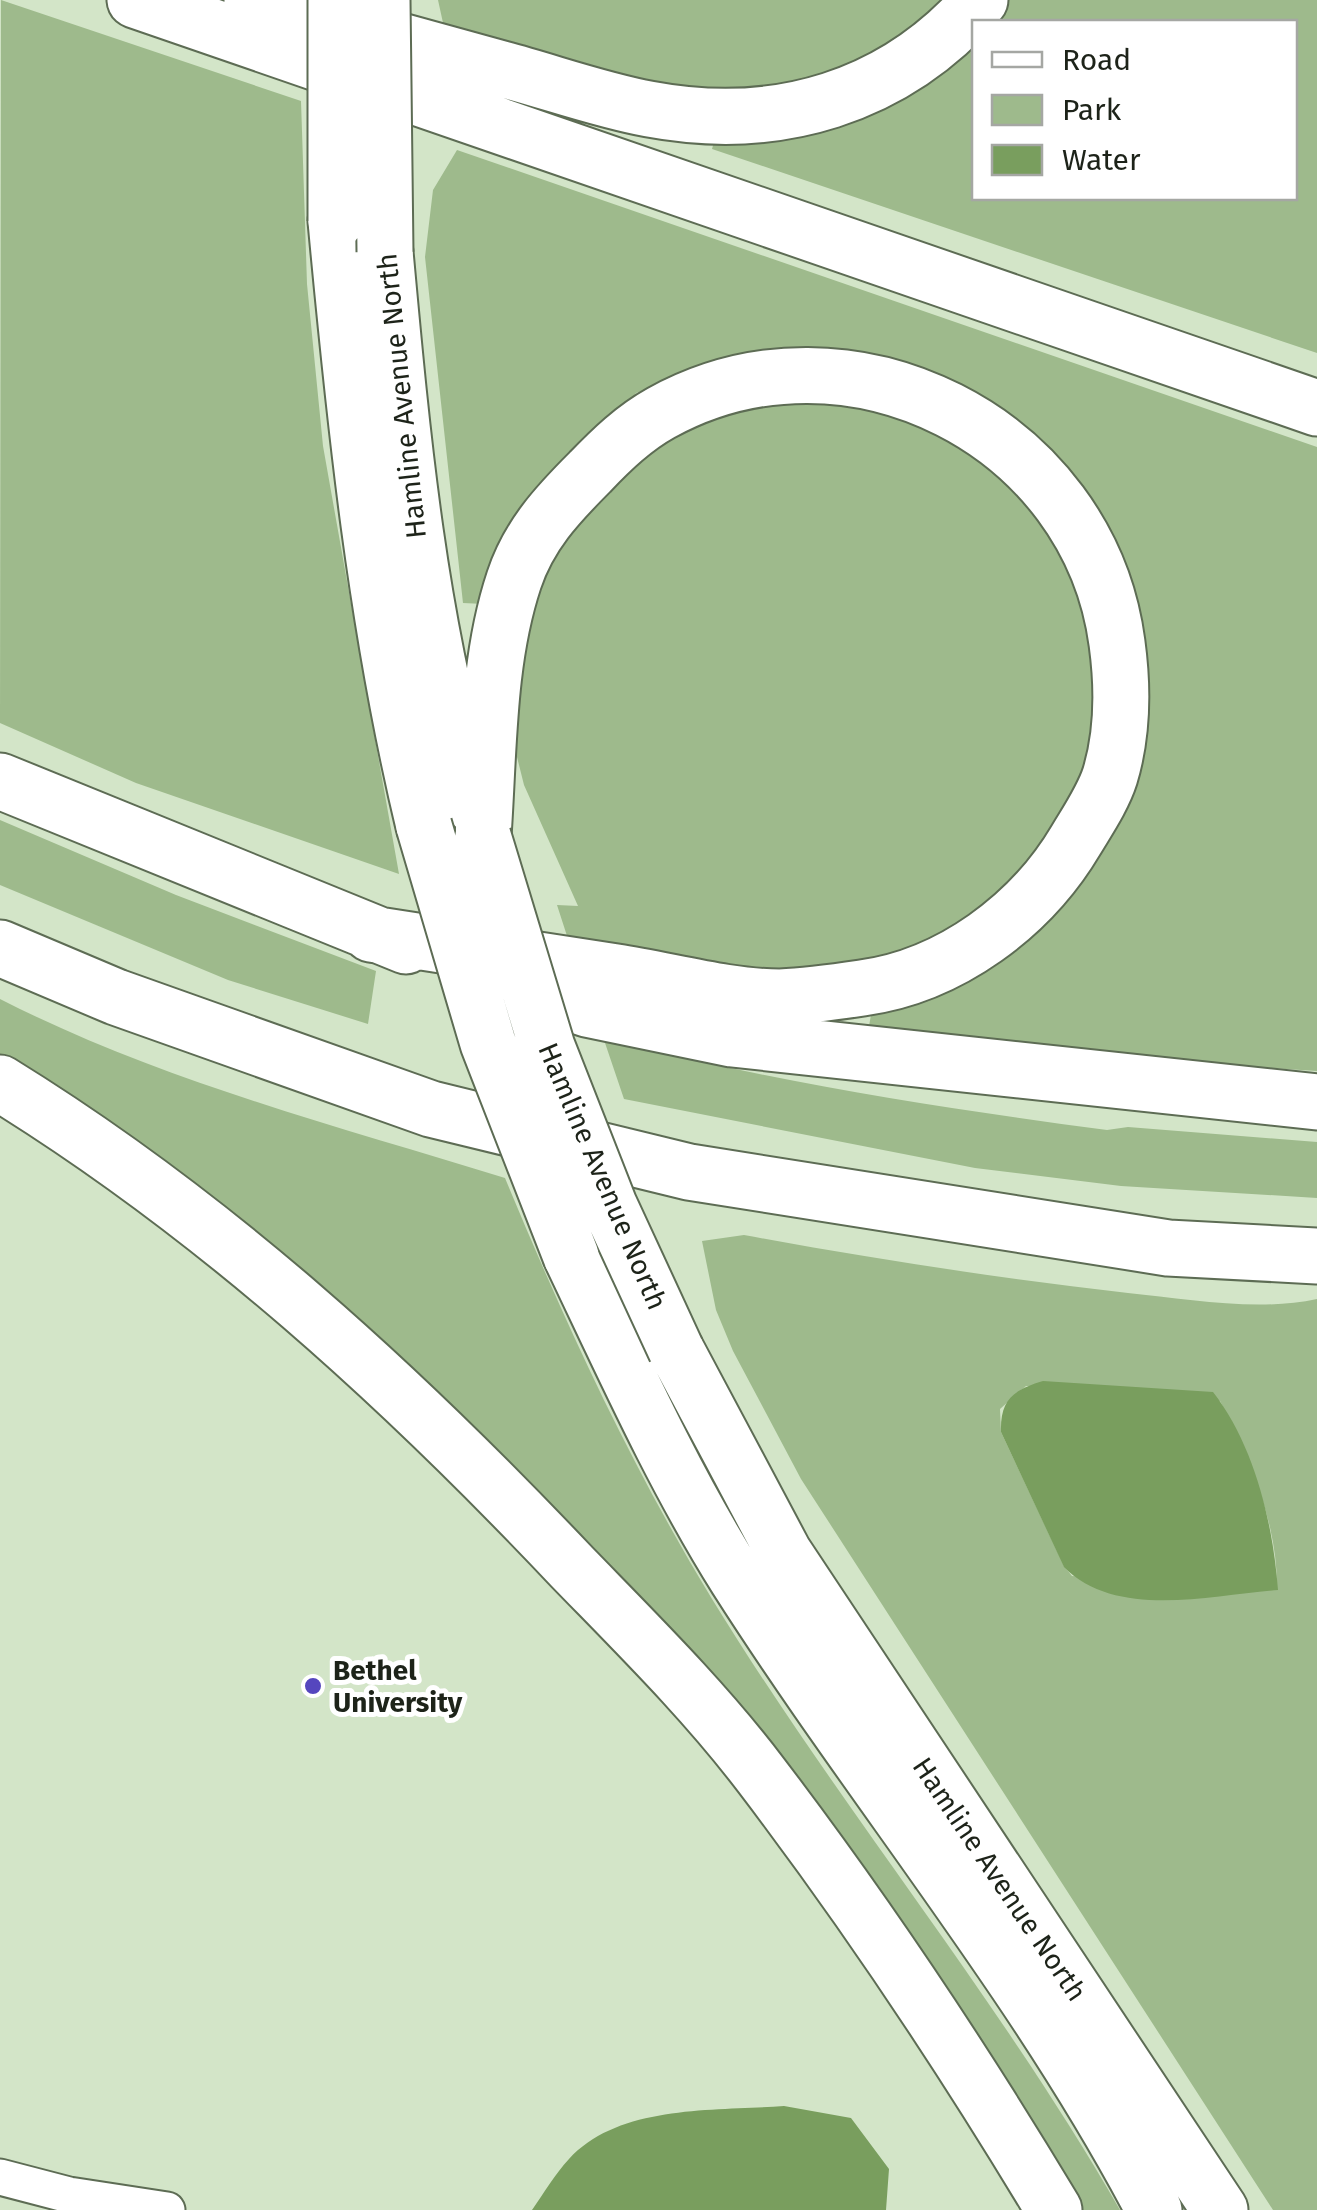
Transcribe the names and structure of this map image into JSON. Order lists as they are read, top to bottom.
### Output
{
  "streets": {
    "highway": ["Hamline Avenue North"]
  },
  "places": ["Bethel University"],
  "legend": ["Road", "Park", "Water"]
}
